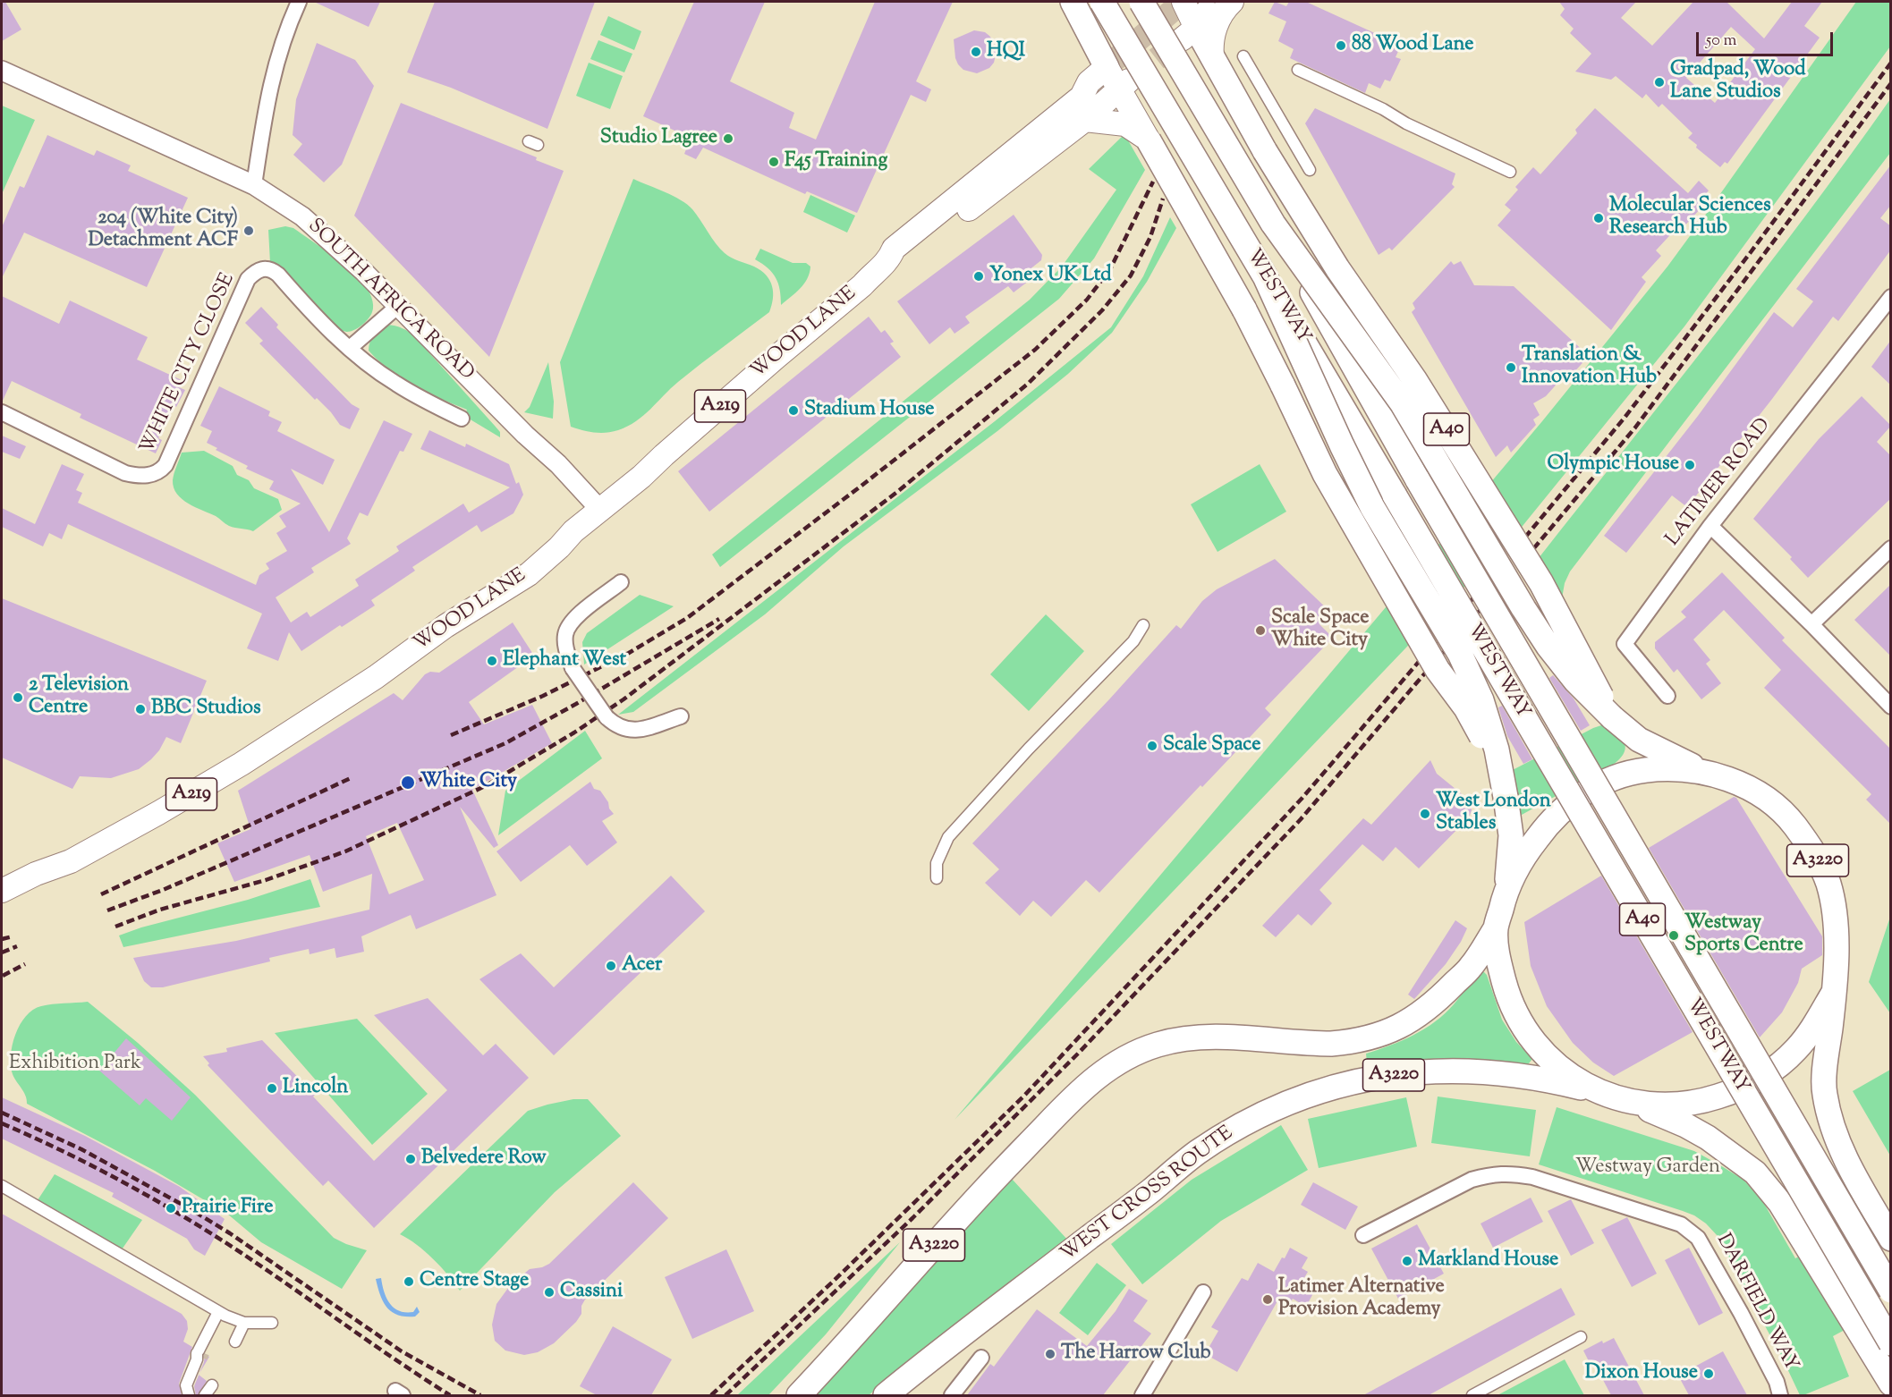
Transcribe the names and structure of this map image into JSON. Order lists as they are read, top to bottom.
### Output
{
  "streets": {
    "highway": [
      "WESTWAY",
      "A40",
      "A3220",
      "WEST CROSS ROUTE"
    ],
    "main road": ["WOOD LANE", "A219"],
    "street": [
      "SOUTH AFRICA ROAD",
      "WHITE CITY CLOSE",
      "LATIMER ROAD",
      "DARFIELD WAY"
    ]
  },
  "crossings": [
    ["WESTWAY", "A40"],
    ["SOUTH AFRICA ROAD", "WOOD LANE"],
    ["WOOD LANE", "A40"],
    ["A40", "A3220"],
    ["A3220", "WEST CROSS ROUTE"]
  ],
  "parks": ["Exhibition Park", "Westway Garden"],
  "places": [
    "88 Wood Lane",
    "HQI",
    "Gradpad, Wood Lane Studios",
    "Studio Lagree",
    "F45 Training",
    "Molecular Sciences Research Hub",
    "204 (White City) Detachment ACF",
    "Yonex UK Ltd",
    "Translation & Innovation Hub",
    "Stadium House",
    "Olympic House",
    "Scale Space White City",
    "Elephant West",
    "2 Television Centre",
    "BBC Studios",
    "Scale Space",
    "White City",
    "West London Stables",
    "Westway Sports Centre",
    "Acer",
    "Lincoln",
    "Belvedere Row",
    "Prairie Fire",
    "Markland House",
    "Centre Stage",
    "Cassini",
    "Latimer Alternative Provision Academy",
    "The Harrow Club",
    "Dixon House"
  ],
  "scale_bar": "50 m"
}
